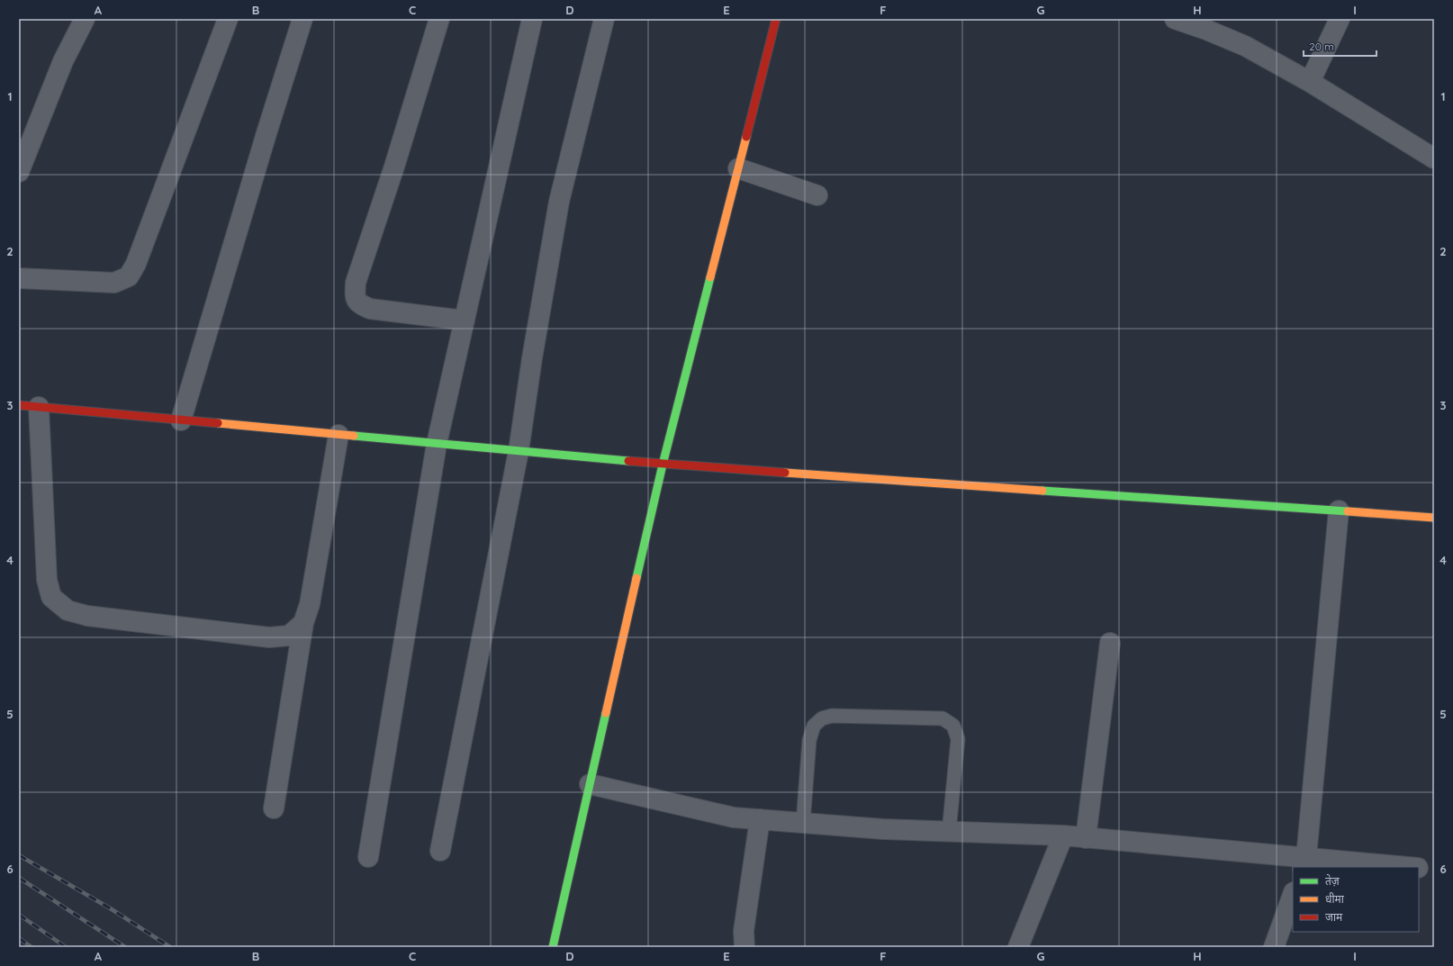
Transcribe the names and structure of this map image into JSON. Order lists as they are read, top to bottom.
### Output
{
  "legend": ["तेज़", "धीमा", "जाम"],
  "scale_bar": "20 m",
  "grid": {
    "columns": [
      "A",
      "B",
      "C",
      "D",
      "E",
      "F",
      "G",
      "H",
      "I"
    ],
    "rows": [
      "1",
      "2",
      "3",
      "4",
      "5",
      "6"
    ]
  }
}
